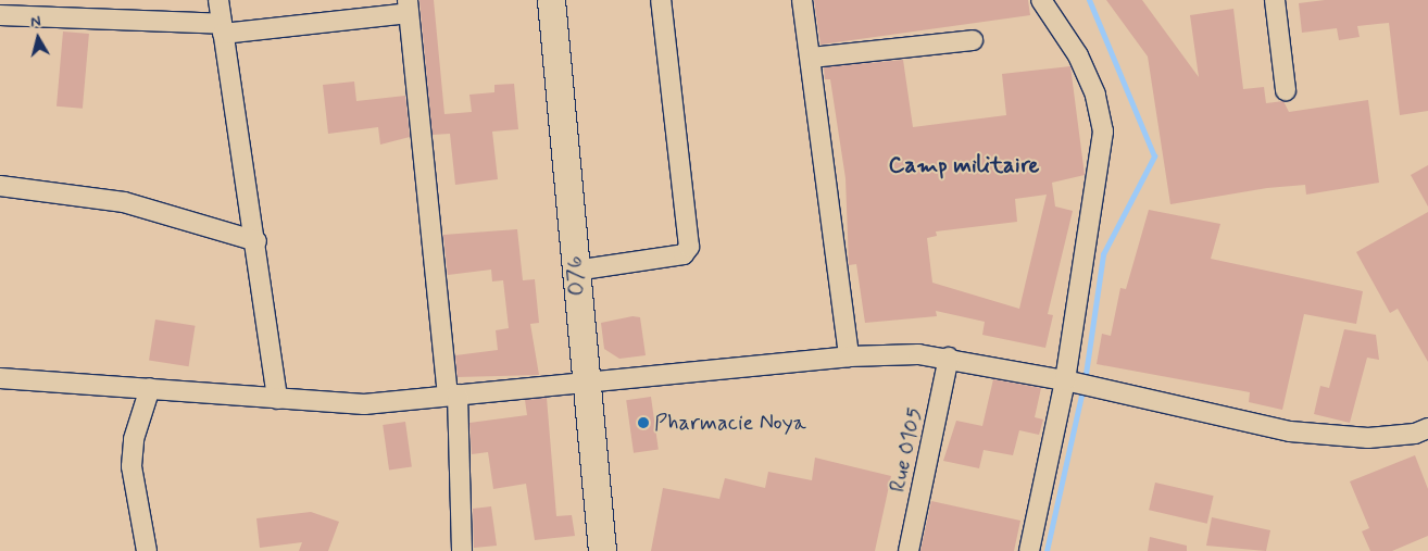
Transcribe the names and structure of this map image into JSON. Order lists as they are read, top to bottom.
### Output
{
  "streets": {
    "street": ["O76", "Rue O105"]
  },
  "districts": ["Camp militaire"],
  "places": ["Pharmacie Noya"],
  "north": "top"
}
